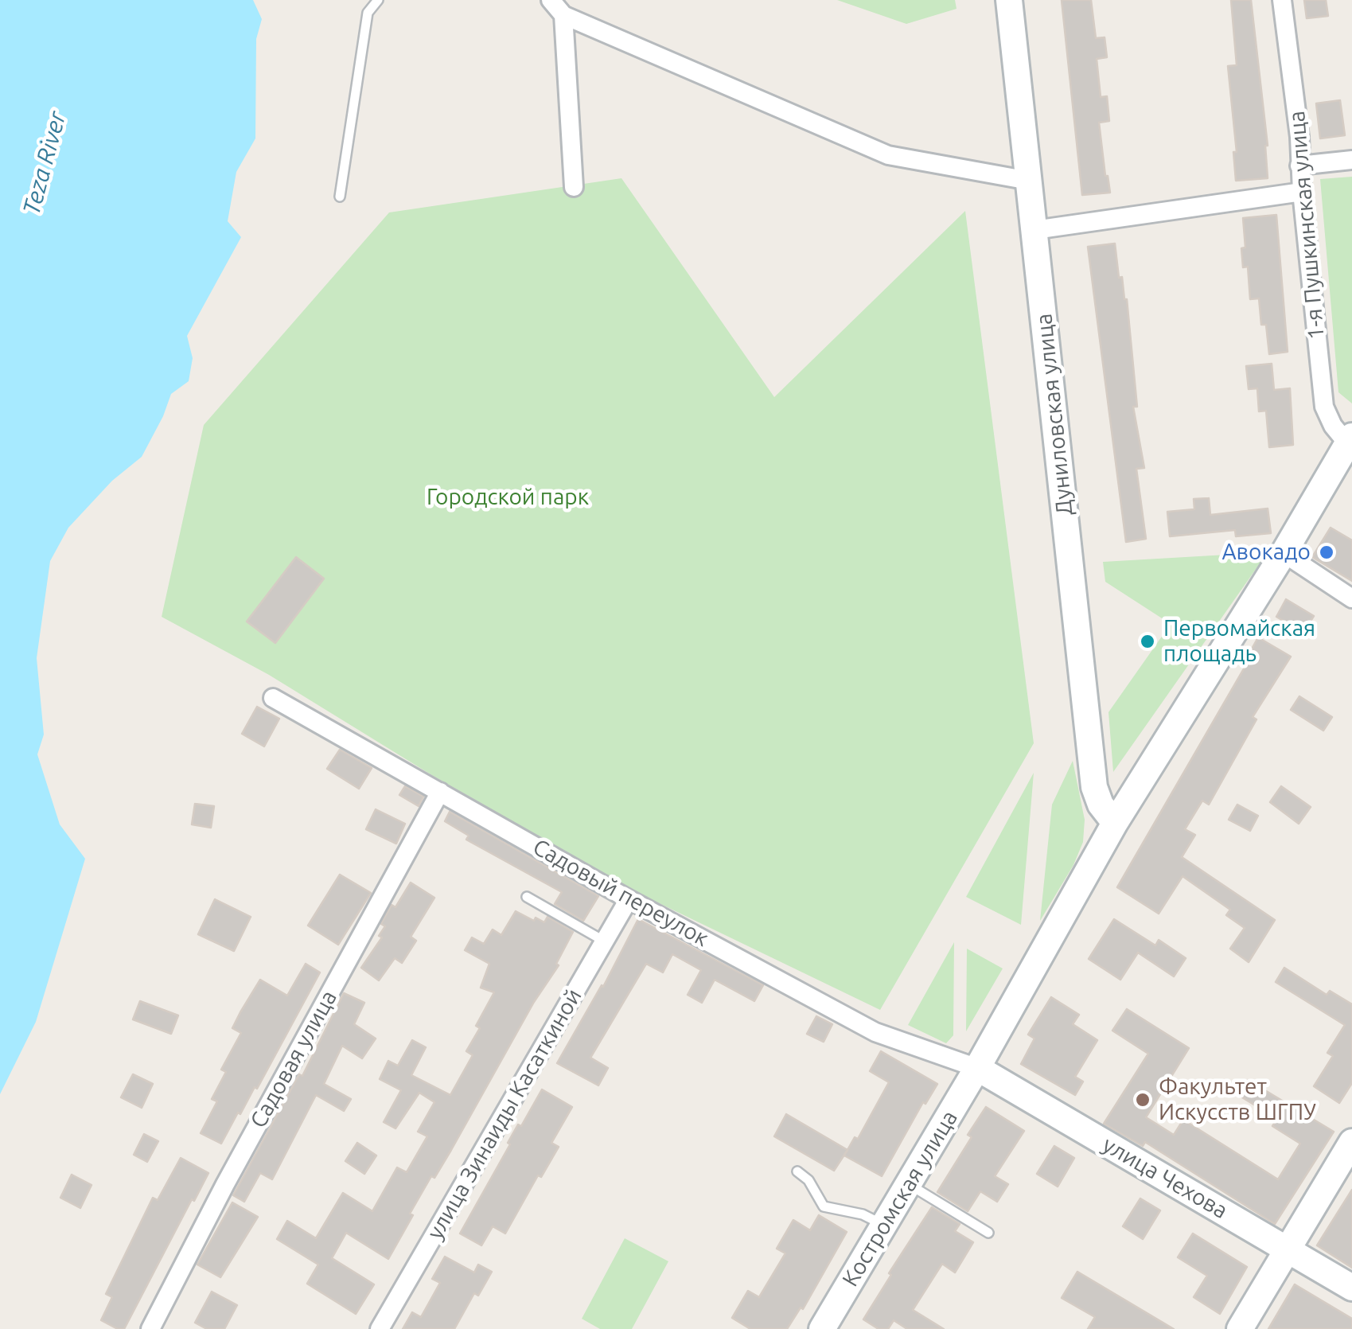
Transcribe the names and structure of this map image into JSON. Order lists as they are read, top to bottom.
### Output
{
  "streets": {
    "main road": ["Дуниловская улица", "улица Чехова", "Костромская улица"],
    "street": [
      "1-я Пушкинская улица",
      "Садовый переулок",
      "Садовая улица",
      "улица Зинаиды Касаткиной"
    ]
  },
  "crossings": [
    ["Садовый переулок", "Садовая улица"],
    ["Садовый переулок", "улица Зинаиды Касаткиной"],
    ["Садовый переулок", "улица Чехова"],
    ["Садовый переулок", "Костромская улица"],
    ["улица Чехова", "Костромская улица"]
  ],
  "water": ["Teza River"],
  "parks": ["Городской парк"],
  "places": ["Авокадо", "Первомайская площадь", "Факультет Искусств ШГПУ"]
}
